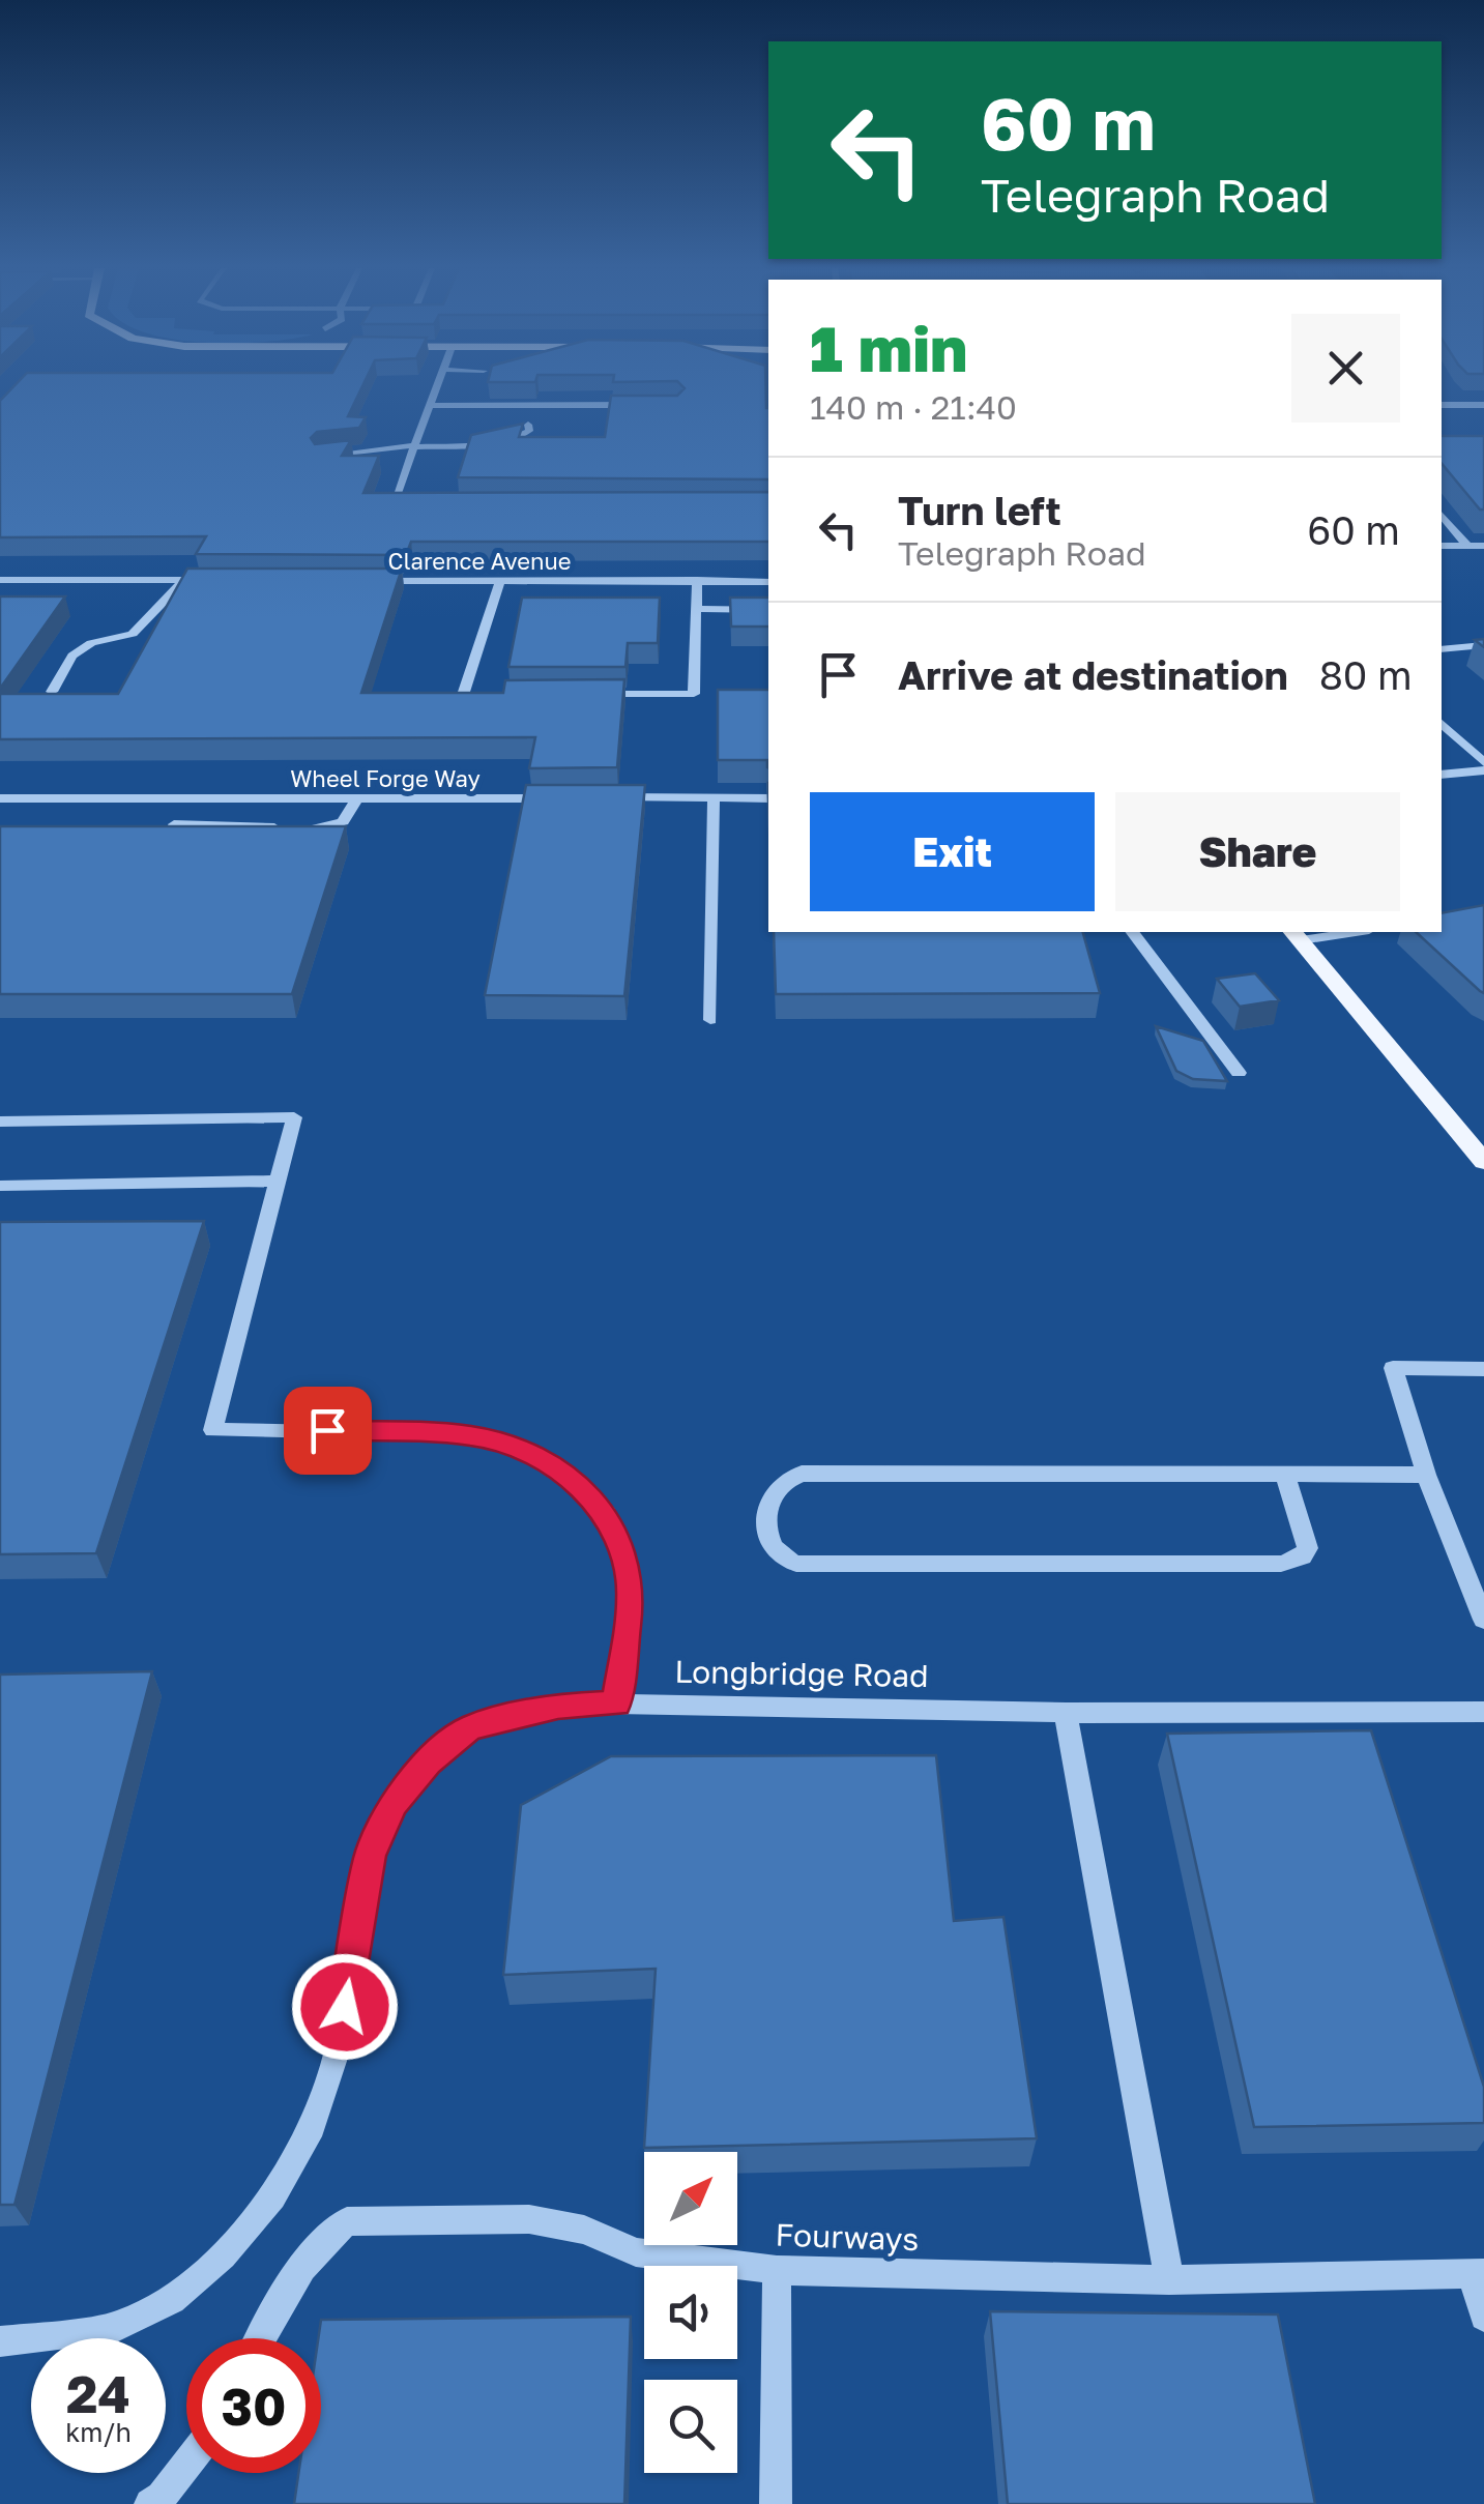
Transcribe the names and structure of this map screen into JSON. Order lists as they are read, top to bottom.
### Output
{
  "streets": {
    "street": [
      "Clarence Avenue",
      "Wheel Forge Way",
      "Longbridge Road",
      "Fourways"
    ]
  },
  "north": "top right",
  "page": {
    "turn": ["60 m", "Telegraph Road"],
    "heading": ["1 min", "140 m · 21:40"],
    "list": [
      {
        "name": "Turn left",
        "note": "Telegraph Road",
        "value": "60 m"
      },
      {
        "name": "Arrive at destination",
        "value": "80 m"
      }
    ],
    "buttons": ["Exit", "Share"],
    "speed": "24 km/h",
    "limit": "30"
  }
}
